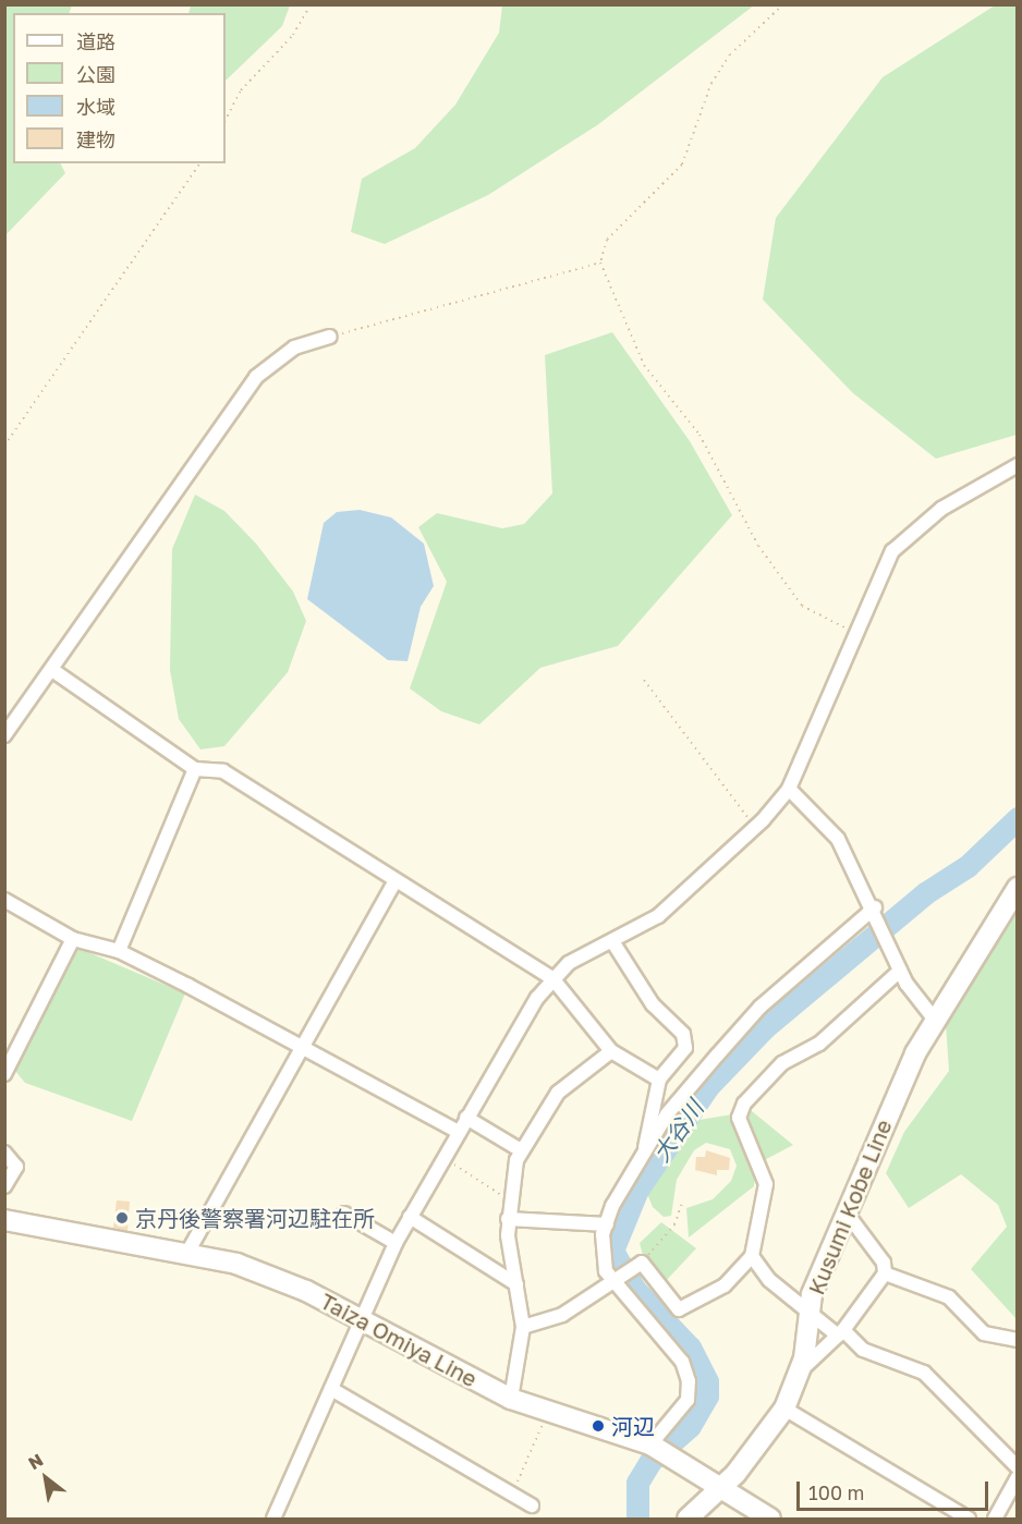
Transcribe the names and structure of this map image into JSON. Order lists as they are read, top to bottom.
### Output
{
  "streets": {
    "main road": ["Kusumi Kobe Line", "Taiza Omiya Line"]
  },
  "crossings": [
    ["Kusumi Kobe Line", "Taiza Omiya Line"]
  ],
  "water": ["大谷川"],
  "places": ["京丹後警察署河辺駐在所", "河辺"],
  "legend": [
    "道路",
    "公園",
    "水域",
    "建物"
  ],
  "scale_bar": "100 m",
  "north": "top left"
}
